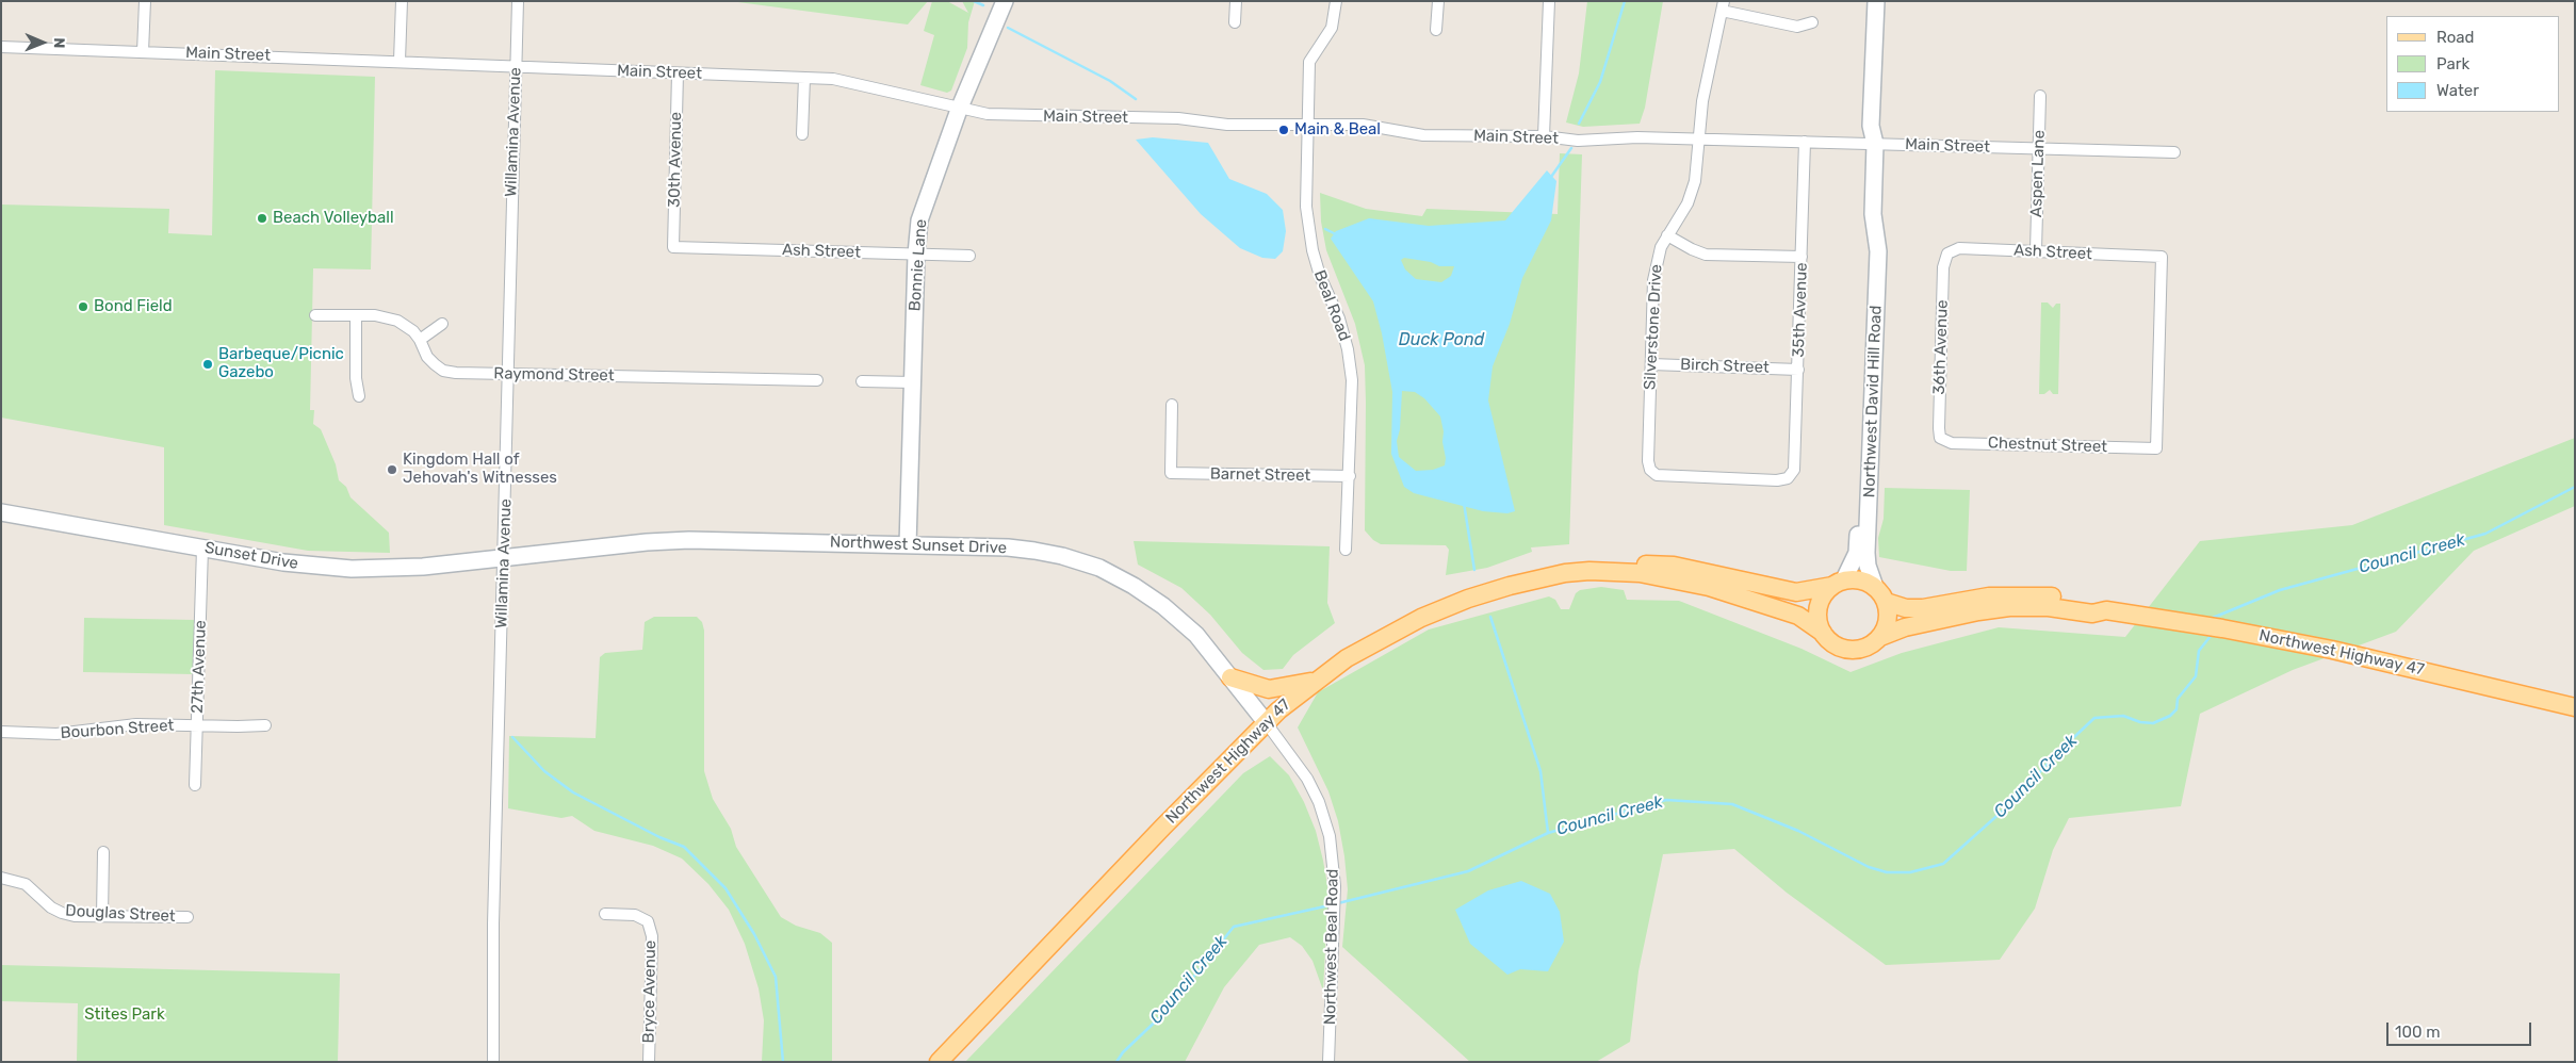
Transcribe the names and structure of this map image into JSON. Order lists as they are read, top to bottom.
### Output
{
  "streets": {
    "main road": ["Northwest Highway 47"],
    "street": [
      "Main Street",
      "Willamina Avenue",
      "30th Avenue",
      "Aspen Lane",
      "Ash Street",
      "Bonnie Lane",
      "Beal Road",
      "35th Avenue",
      "Silverstone Drive",
      "36th Avenue",
      "Birch Street",
      "Raymond Street",
      "Northwest David Hill Road",
      "Chestnut Street",
      "Barnet Street",
      "Northwest Sunset Drive",
      "Sunset Drive",
      "27th Avenue",
      "Bourbon Street",
      "Douglas Street",
      "Northwest Beal Road",
      "Bryce Avenue"
    ]
  },
  "crossings": [
    ["Main Street", "Willamina Avenue"],
    ["Main Street", "30th Avenue"],
    ["Main Street", "Aspen Lane"],
    ["Main Street", "Bonnie Lane"],
    ["Main Street", "Beal Road"],
    ["Main Street", "35th Avenue"],
    ["Main Street", "Silverstone Drive"],
    ["Main Street", "Northwest David Hill Road"],
    ["Willamina Avenue", "Raymond Street"],
    ["Willamina Avenue", "Northwest Sunset Drive"],
    ["Willamina Avenue", "Sunset Drive"],
    ["30th Avenue", "Ash Street"],
    ["Aspen Lane", "Ash Street"],
    ["Ash Street", "Bonnie Lane"],
    ["Ash Street", "36th Avenue"],
    ["Ash Street", "Chestnut Street"],
    ["Bonnie Lane", "Northwest Sunset Drive"],
    ["Beal Road", "Barnet Street"],
    ["35th Avenue", "Silverstone Drive"],
    ["35th Avenue", "Birch Street"],
    ["Silverstone Drive", "Birch Street"],
    ["36th Avenue", "Chestnut Street"],
    ["Northwest David Hill Road", "Northwest Highway 47"],
    ["Northwest Sunset Drive", "Sunset Drive"],
    ["Northwest Sunset Drive", "Northwest Highway 47"],
    ["Northwest Sunset Drive", "Northwest Beal Road"],
    ["Sunset Drive", "27th Avenue"],
    ["Northwest Highway 47", "Northwest Beal Road"],
    ["27th Avenue", "Bourbon Street"]
  ],
  "water": ["Duck Pond", "Council Creek"],
  "parks": ["Stites Park"],
  "places": [
    "Main & Beal",
    "Beach Volleyball",
    "Bond Field",
    "Barbeque/Picnic Gazebo",
    "Kingdom Hall of Jehovah's Witnesses"
  ],
  "legend": ["Road", "Park", "Water"],
  "scale_bar": "100 m",
  "north": "right"
}
